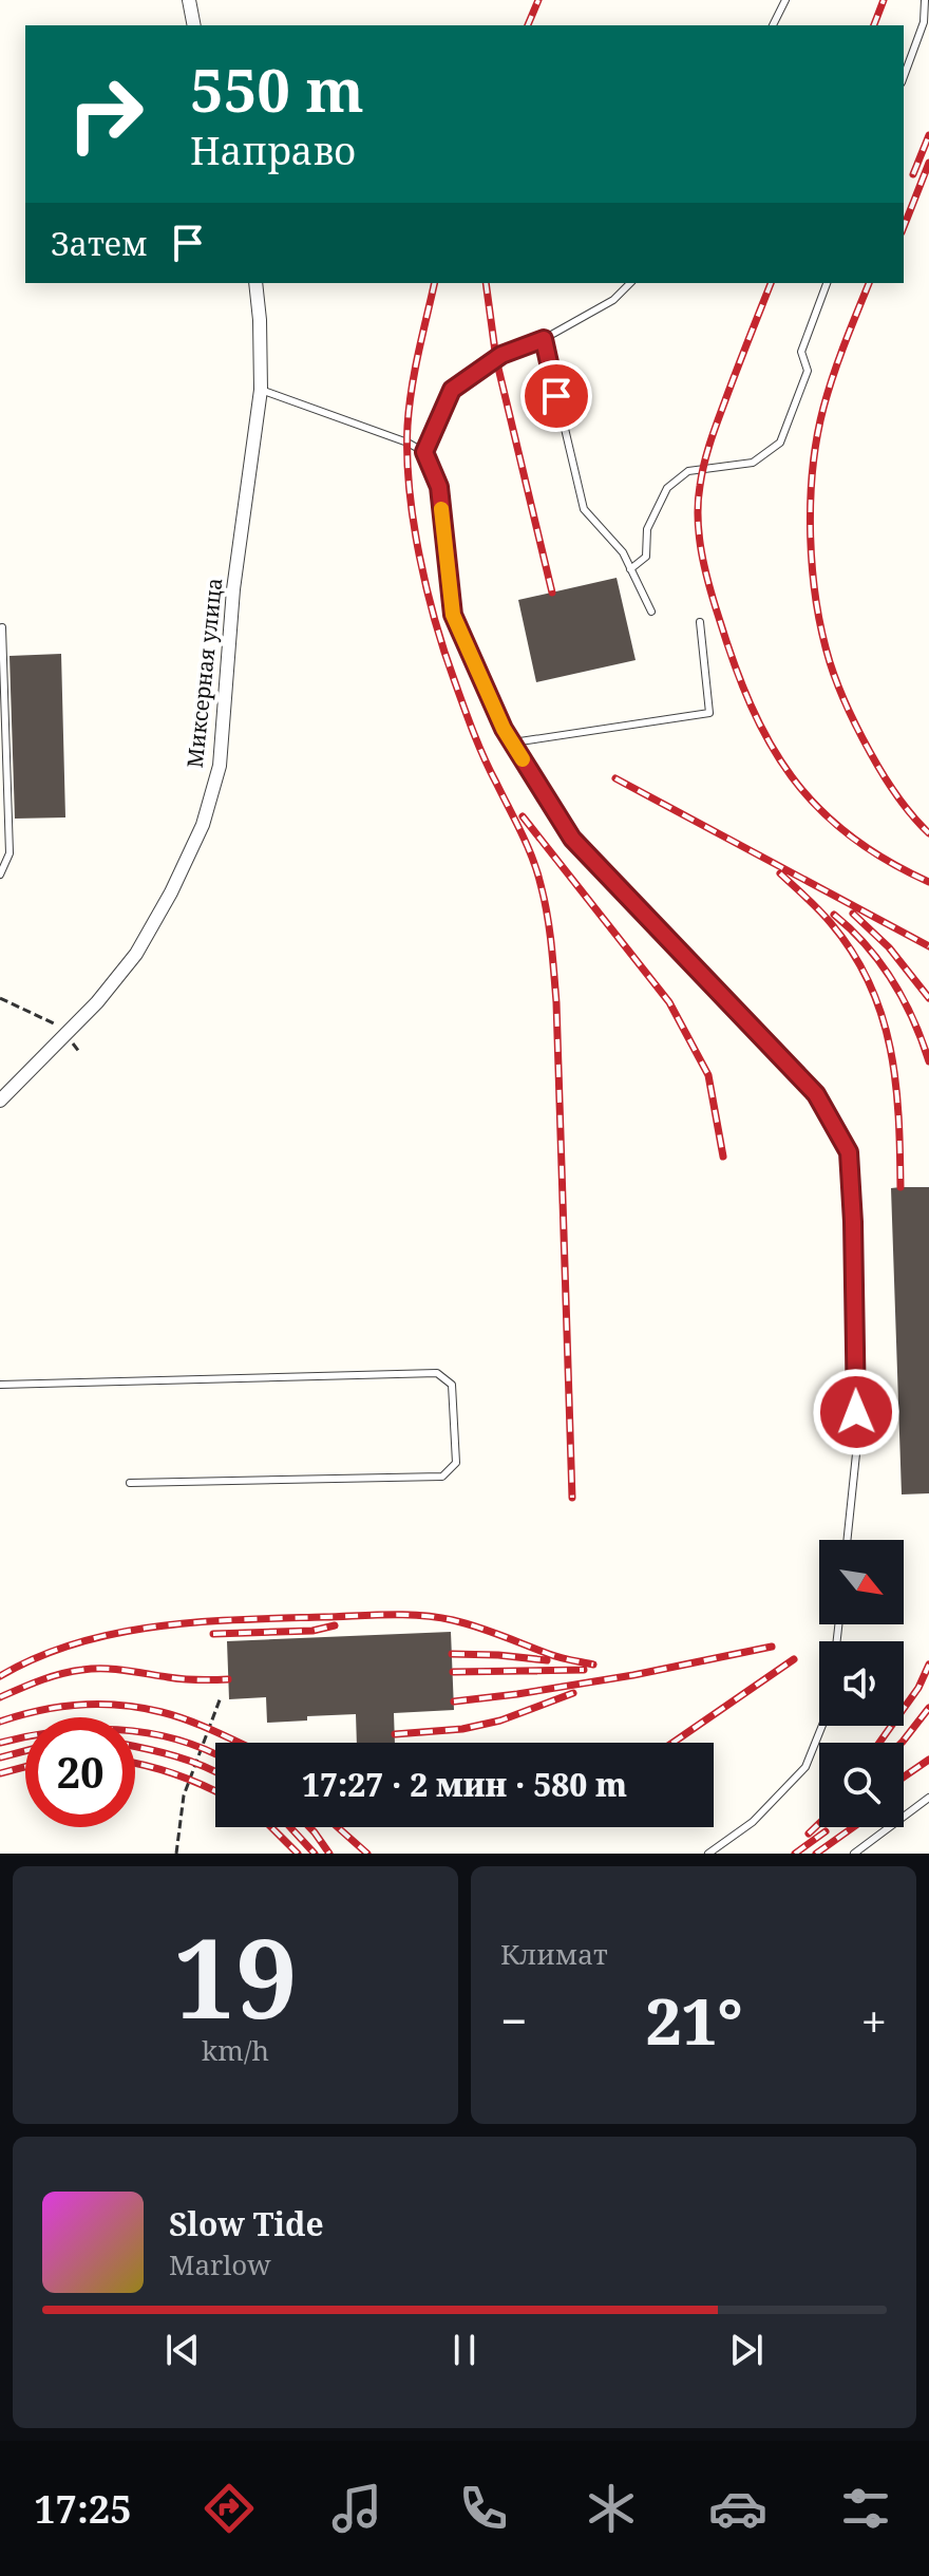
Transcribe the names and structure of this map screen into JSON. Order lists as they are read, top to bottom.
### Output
{
  "streets": {
    "street": ["Миксерная улица"]
  },
  "north": "bottom right",
  "page": {
    "turn": ["550 m", "Направо"],
    "then": "Затем",
    "limit": "20",
    "trip": "17:27 · 2 мин · 580 m",
    "tile": [
      ["19", "km/h"],
      "Климат"
    ],
    "heat": ["−", "21°", "+"],
    "song": ["Slow Tide", "Marlow"],
    "tabs": "17:25"
  }
}
